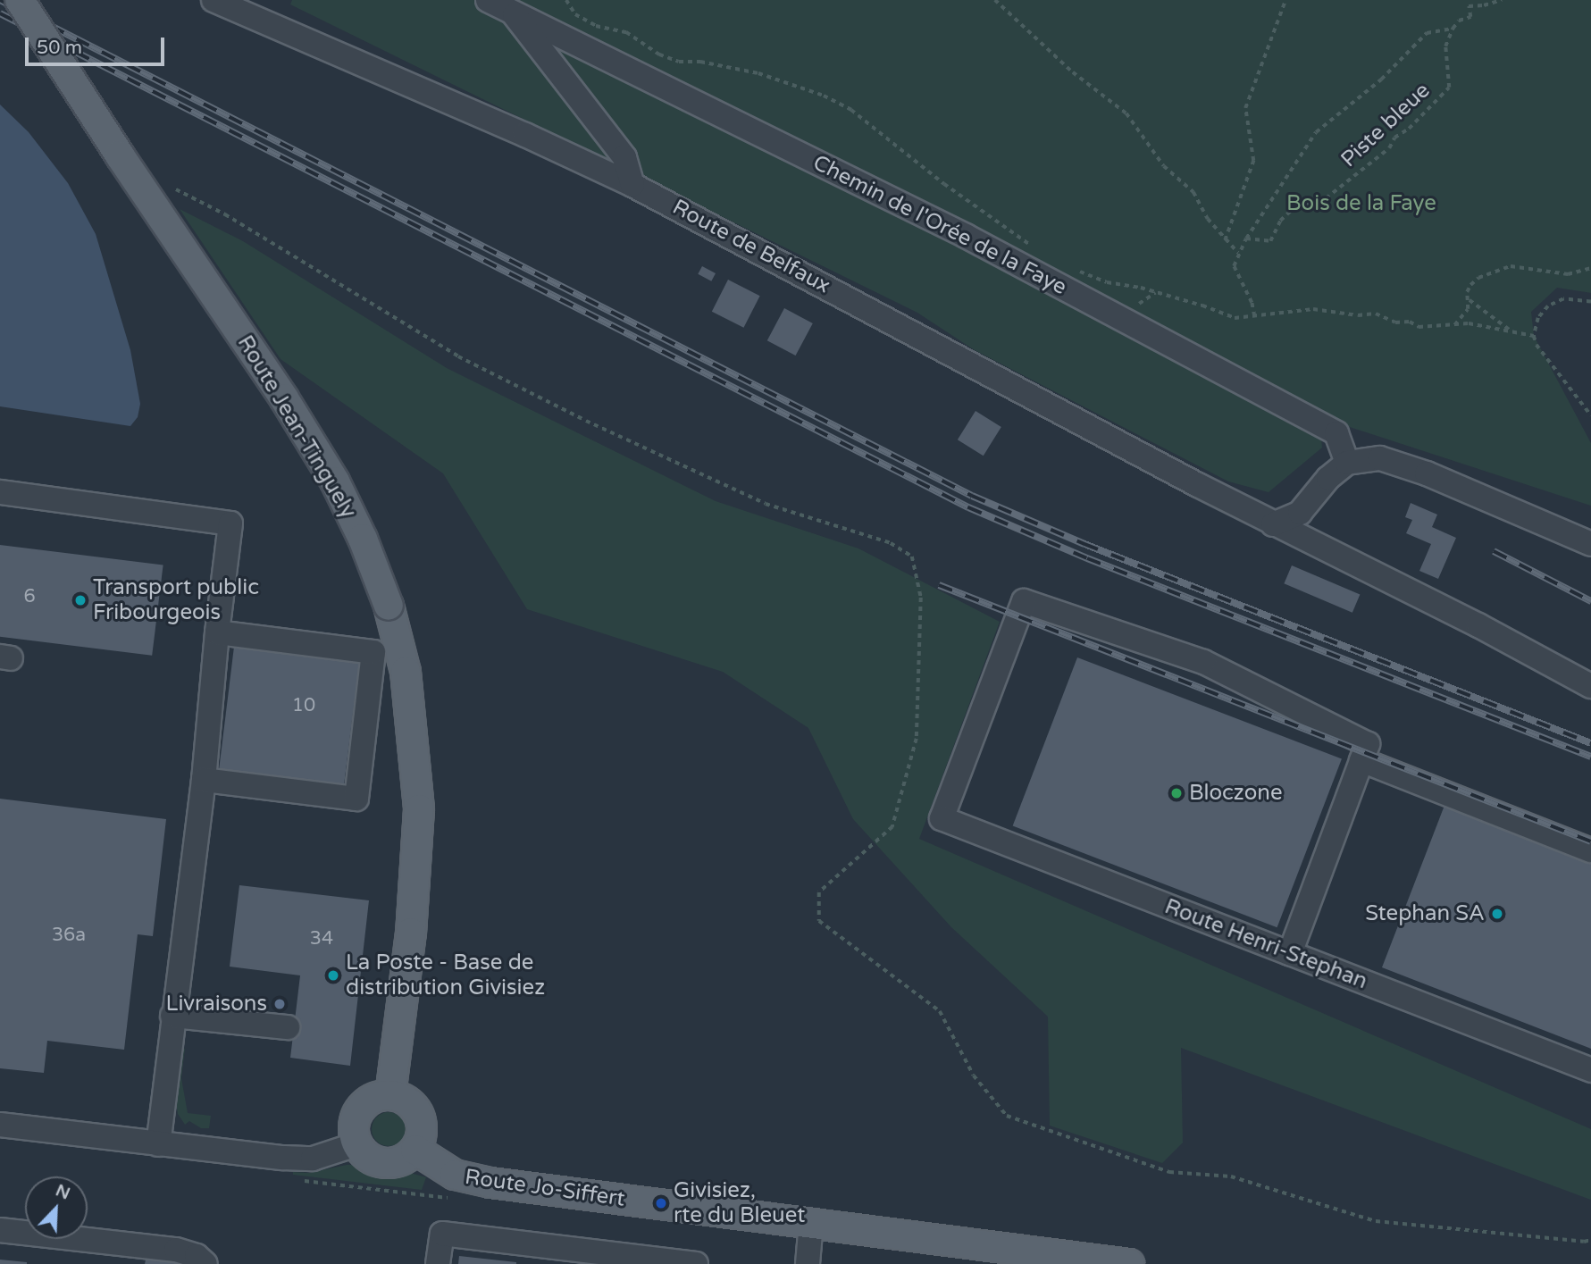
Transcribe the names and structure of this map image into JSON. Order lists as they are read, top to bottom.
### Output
{
  "streets": {
    "main road": ["Route Jean-Tinguely", "Route Jo-Siffert"],
    "street": ["Chemin de l'Orée de la Faye", "Route de Belfaux", "Route Henri-Stephan"],
    "path": ["Piste bleue"]
  },
  "crossings": [
    ["Chemin de l'Orée de la Faye", "Route de Belfaux"],
    ["Route Jean-Tinguely", "Route Jo-Siffert"]
  ],
  "parks": ["Bois de la Faye"],
  "places": [
    "Transport public Fribourgeois",
    "Bloczone",
    "Stephan SA",
    "La Poste - Base de distribution Givisiez",
    "Livraisons",
    "Givisiez, rte du Bleuet"
  ],
  "house_numbers": [
    "6",
    "10",
    "36a",
    "34"
  ],
  "scale_bar": "50 m",
  "north": "top right"
}
